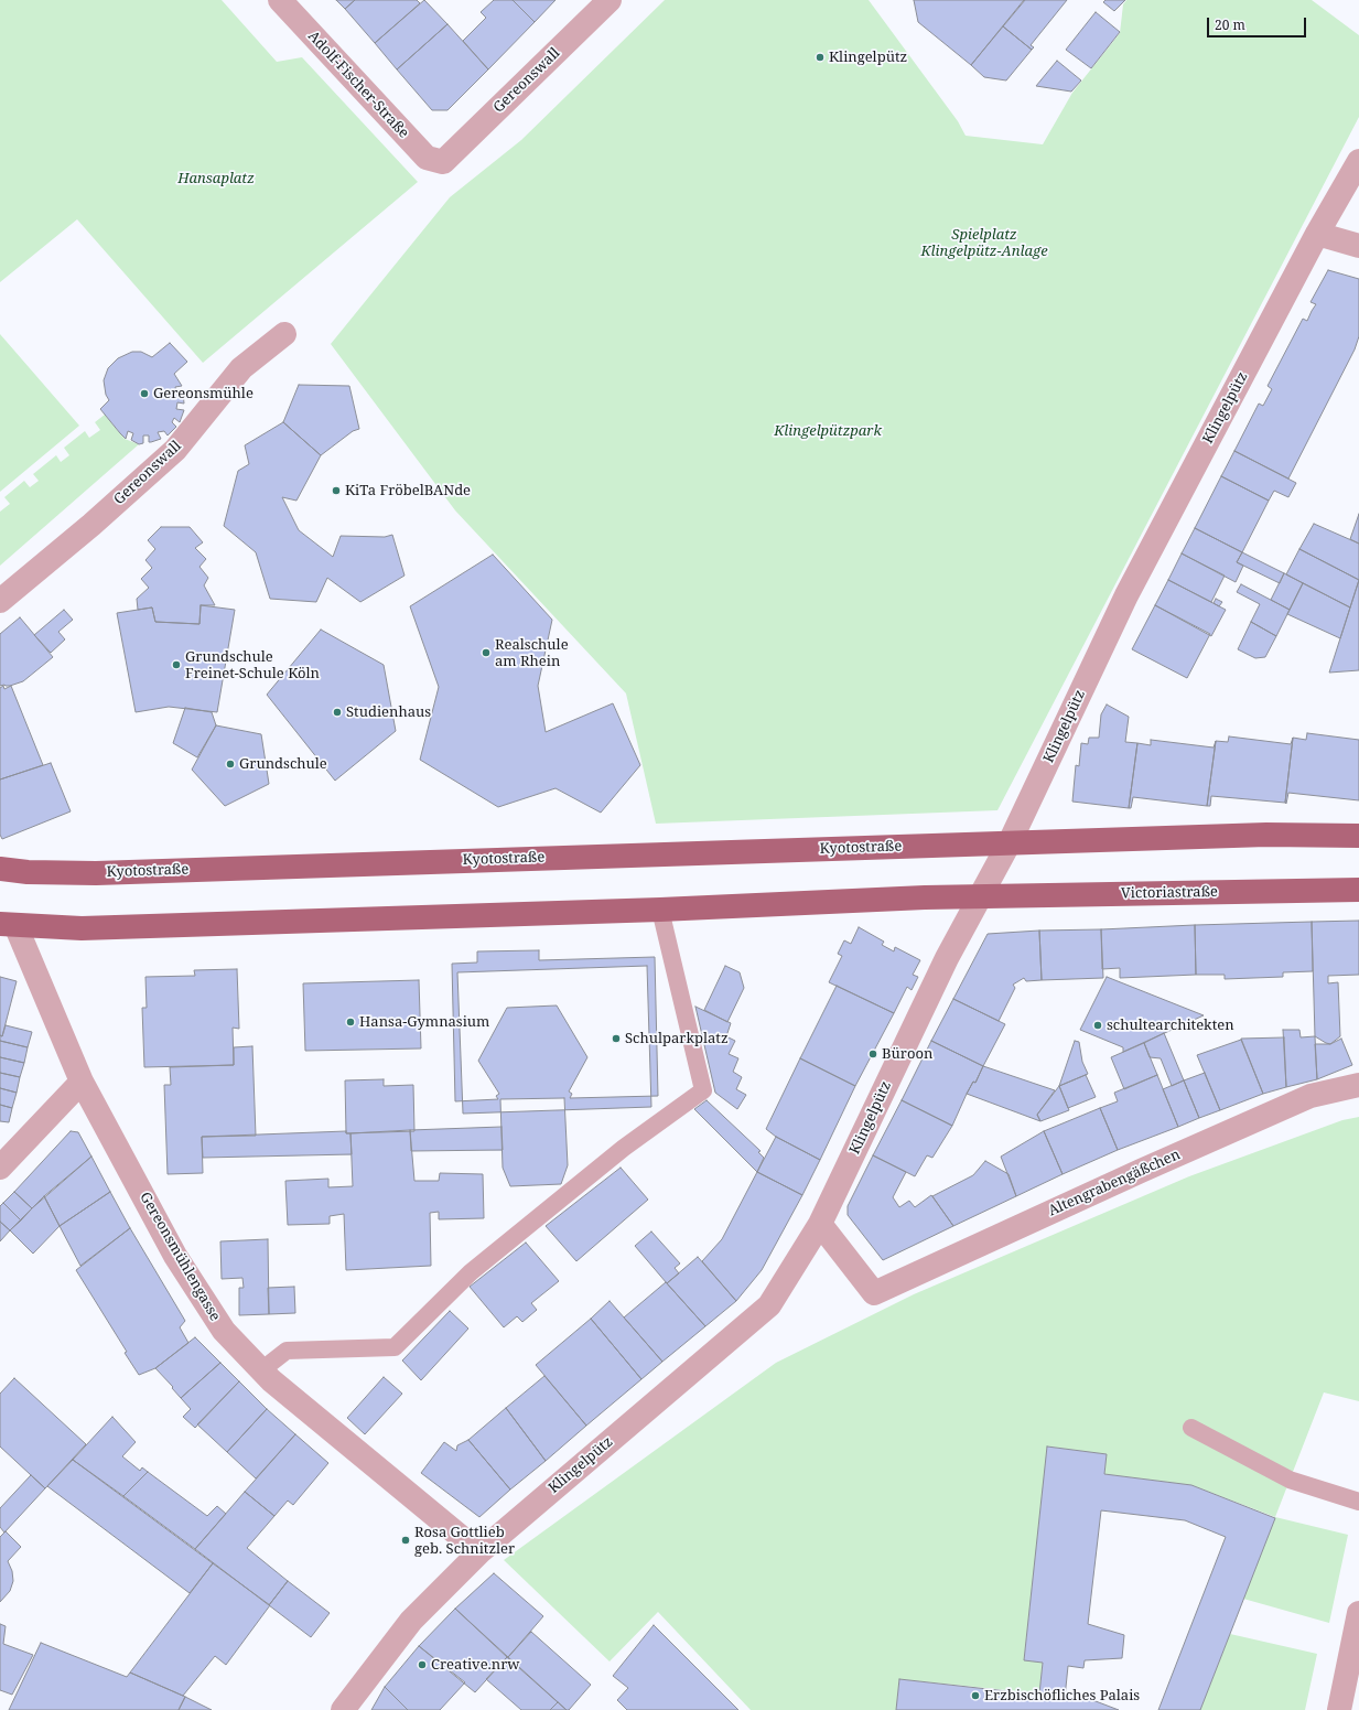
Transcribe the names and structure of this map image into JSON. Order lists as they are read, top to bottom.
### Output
{
  "streets": {
    "main road": ["Kyotostraße", "Victoriastraße"],
    "street": [
      "Gereonswall",
      "Adolf-Fischer-Straße",
      "Klingelpütz",
      "Altengrabengäßchen",
      "Gereonsmühlengasse"
    ]
  },
  "crossings": [
    ["Gereonswall", "Adolf-Fischer-Straße"],
    ["Klingelpütz", "Kyotostraße"],
    ["Klingelpütz", "Victoriastraße"],
    ["Klingelpütz", "Altengrabengäßchen"],
    ["Klingelpütz", "Gereonsmühlengasse"]
  ],
  "parks": ["Hansaplatz", "Spielplatz Klingelpütz-Anlage", "Klingelpützpark"],
  "places": [
    "Klingelpütz",
    "Gereonsmühle",
    "KiTa FröbelBANde",
    "Realschule am Rhein",
    "Grundschule Freinet-Schule Köln",
    "Studienhaus",
    "Grundschule",
    "Hansa-Gymnasium",
    "schultearchitekten",
    "Schulparkplatz",
    "Büroon",
    "Rosa Gottlieb geb. Schnitzler",
    "Creative.nrw",
    "Erzbischöfliches Palais"
  ],
  "scale_bar": "20 m"
}
